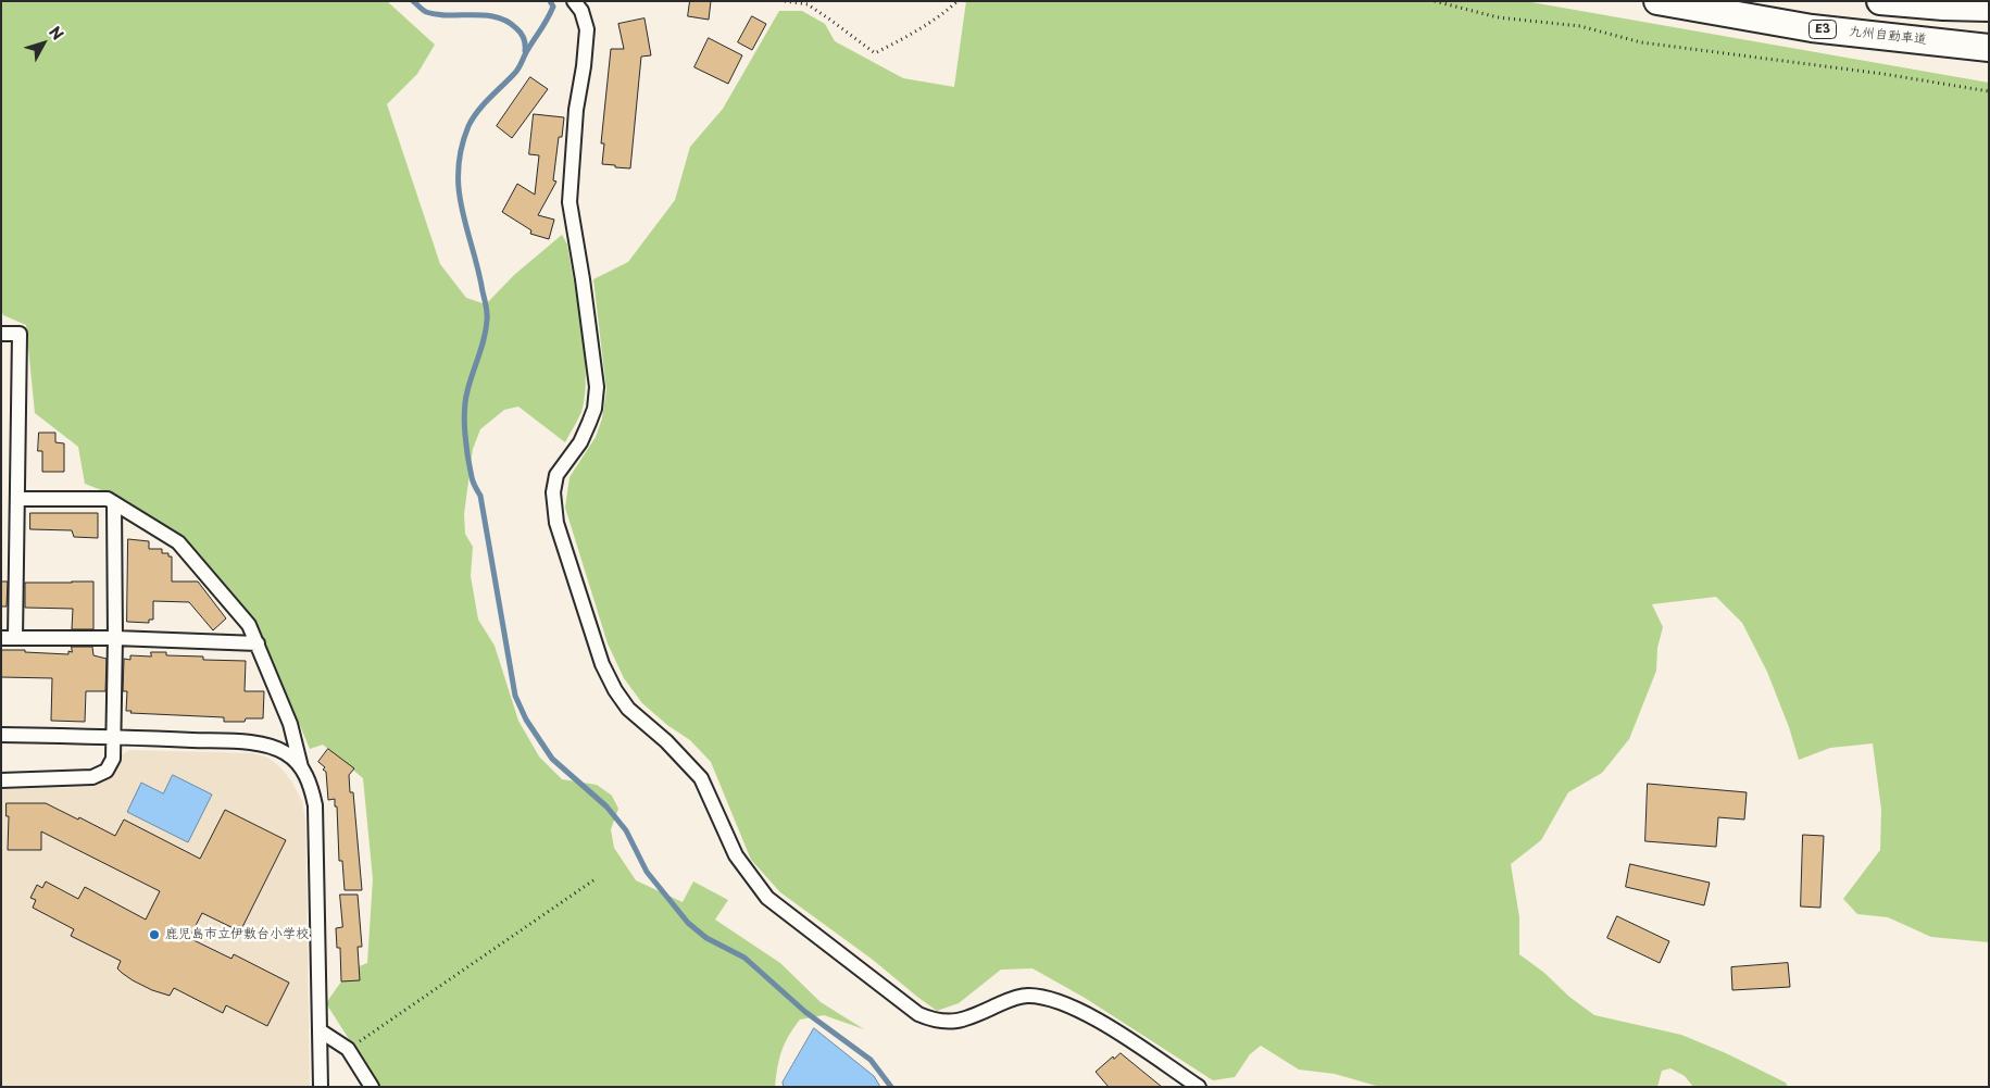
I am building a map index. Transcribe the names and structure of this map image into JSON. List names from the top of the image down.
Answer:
{
  "streets": {
    "highway": ["E3", "九州自動車道"]
  },
  "places": ["鹿児島市立伊敷台小学校"],
  "north": "top right"
}
